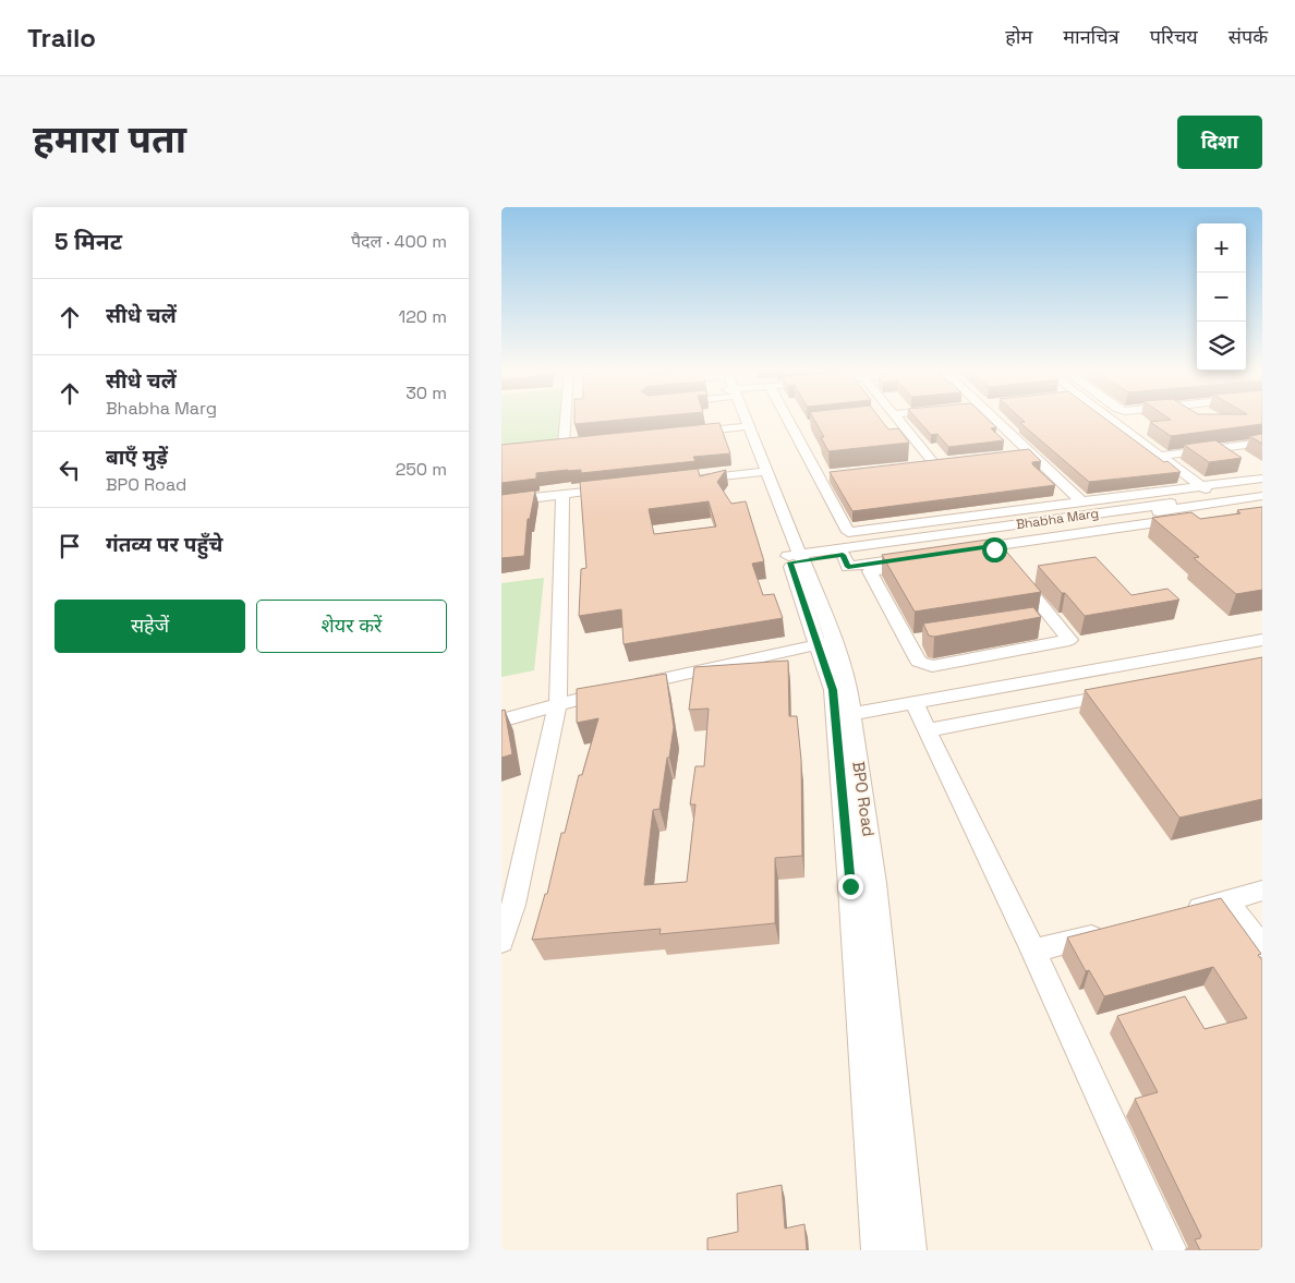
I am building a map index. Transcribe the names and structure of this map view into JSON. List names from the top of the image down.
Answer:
{
  "streets": {
    "street": ["Bhabha Marg", "BPO Road"]
  },
  "crossings": [
    ["Bhabha Marg", "BPO Road"]
  ],
  "page": {
    "header": "Trailo",
    "nav": [
      "होम",
      "मानचित्र",
      "परिचय",
      "संपर्क"
    ],
    "title": "हमारा पता",
    "buttons": [
      "दिशा",
      ["सहेजें", "शेयर करें"]
    ],
    "heading": ["5 मिनट", "पैदल · 400 m"],
    "map_buttons": ["+", "−"],
    "list": [
      ["सीधे चलें", "120 m"],
      ["सीधे चलें", "Bhabha Marg", "30 m"],
      ["बाएँ मुड़ें", "BPO Road", "250 m"],
      "गंतव्य पर पहुँचे"
    ]
  }
}
